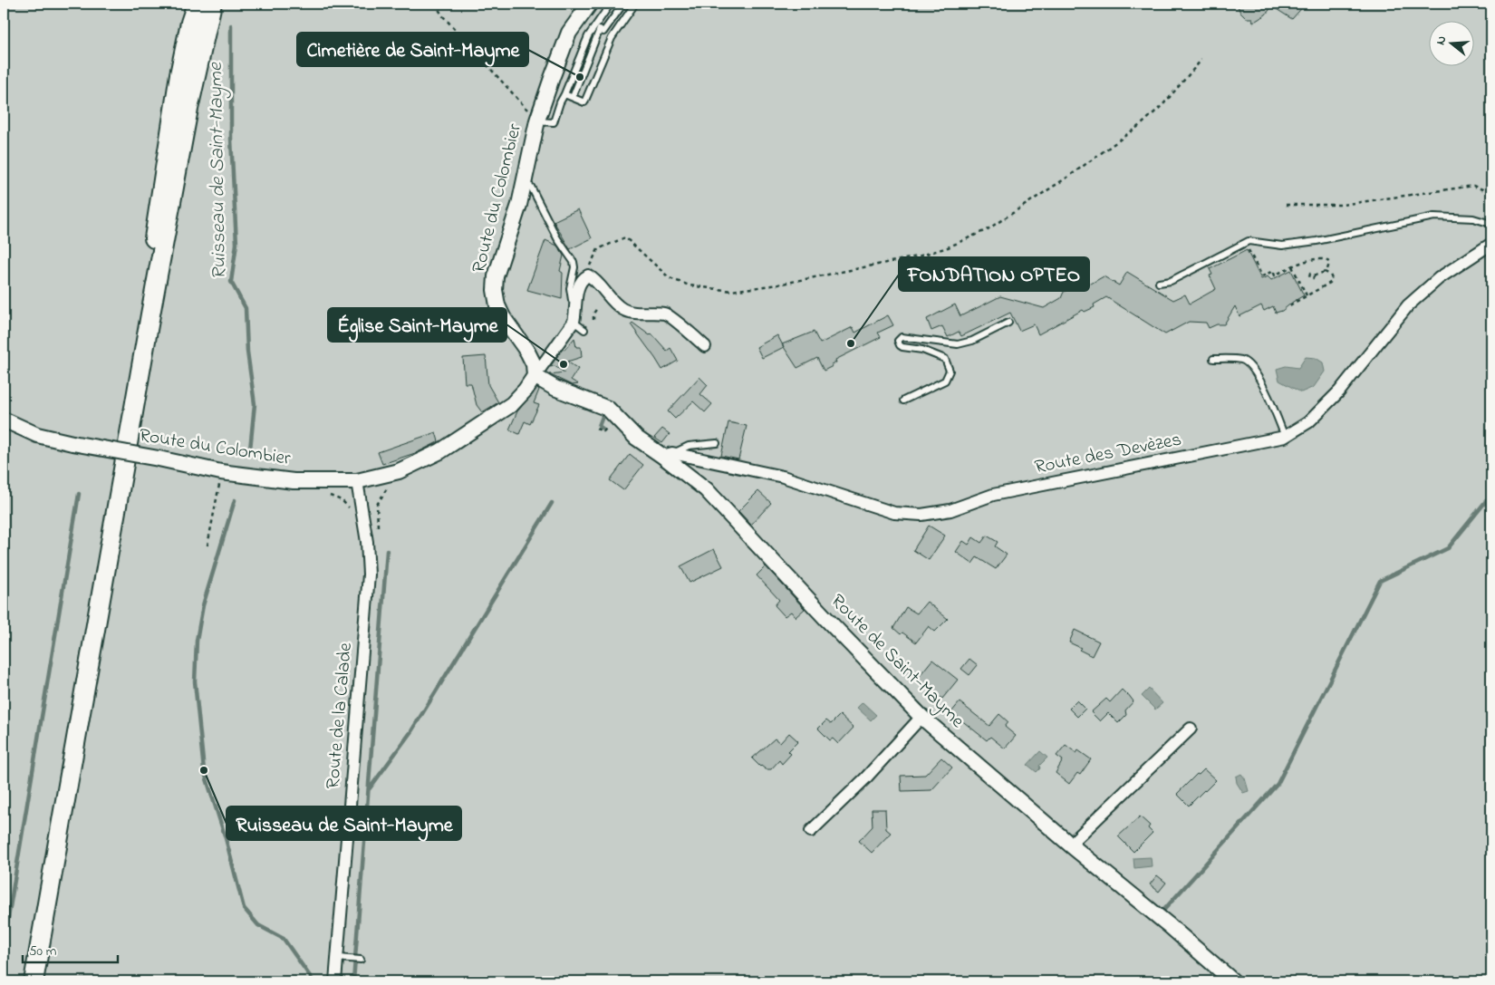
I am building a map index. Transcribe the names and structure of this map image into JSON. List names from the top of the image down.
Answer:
{
  "streets": {
    "street": [
      "Route du Colombier",
      "Route des Devèzes",
      "Route de Saint-Mayme",
      "Route de la Calade"
    ]
  },
  "crossings": [
    ["Route du Colombier", "Route de Saint-Mayme"],
    ["Route du Colombier", "Route de la Calade"],
    ["Route des Devèzes", "Route de Saint-Mayme"]
  ],
  "water": ["Ruisseau de Saint-Mayme"],
  "places": [
    "Cimetière de Saint-Mayme",
    "FONDATION OPTEO",
    "Église Saint-Mayme",
    "Ruisseau de Saint-Mayme"
  ],
  "scale_bar": "50 m",
  "north": "left"
}
